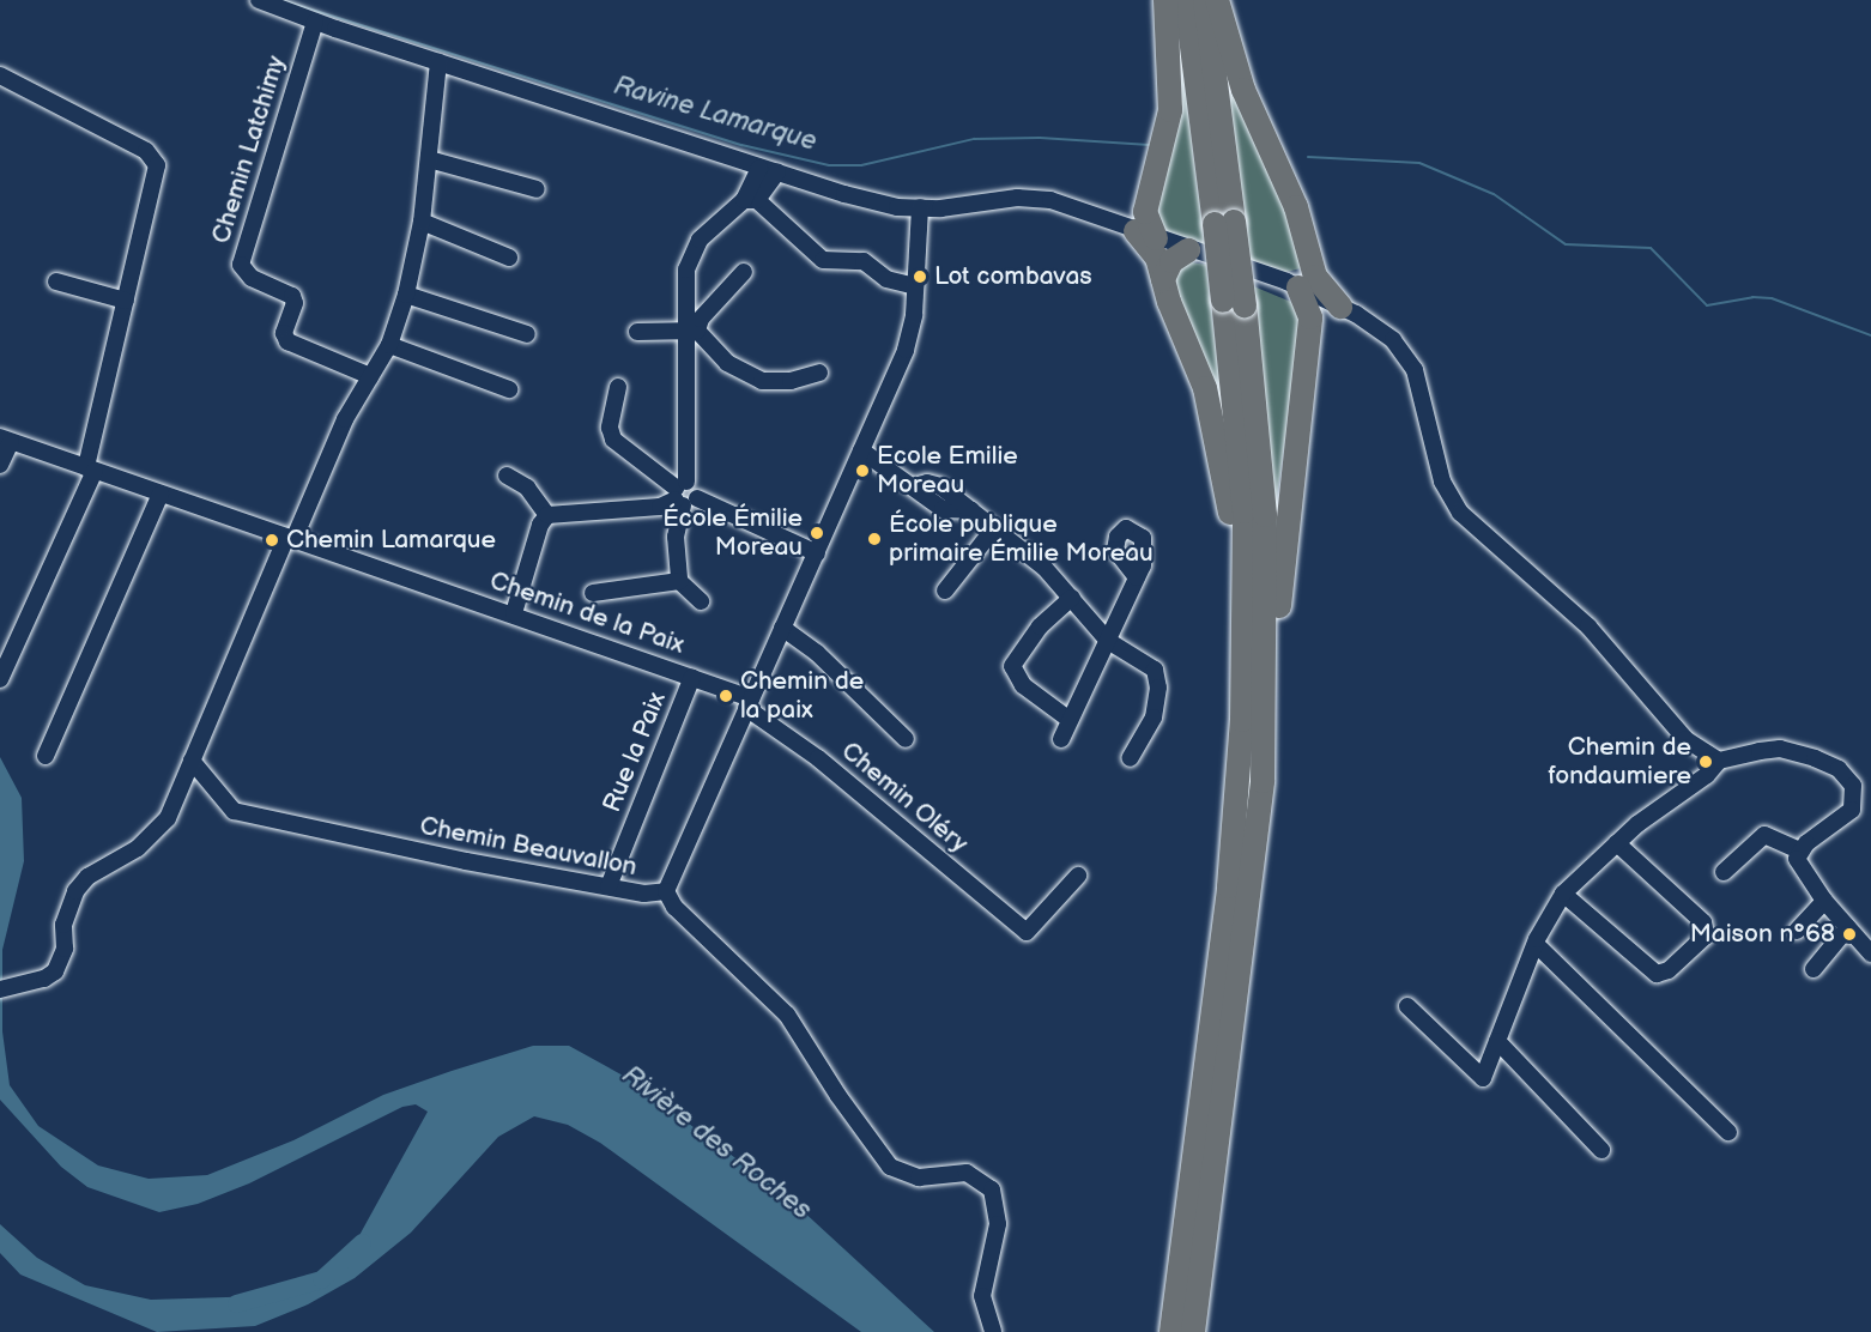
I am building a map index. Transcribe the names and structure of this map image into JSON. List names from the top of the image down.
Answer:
{
  "streets": {
    "street": [
      "Chemin Latchimy",
      "Chemin de la Paix",
      "Rue la Paix",
      "Chemin Oléry",
      "Chemin Beauvallon"
    ]
  },
  "crossings": [
    ["Chemin de la Paix", "Rue la Paix"],
    ["Chemin de la Paix", "Chemin Oléry"],
    ["Chemin de la Paix", "Chemin Beauvallon"],
    ["Rue la Paix", "Chemin Beauvallon"],
    ["Chemin Oléry", "Chemin Beauvallon"]
  ],
  "water": ["Ravine Lamarque", "Rivière des Roches"],
  "places": [
    "Lot combavas",
    "Ecole Emilie Moreau",
    "École Émilie Moreau",
    "École publique primaire Émilie Moreau",
    "Chemin Lamarque",
    "Chemin de la paix",
    "Chemin de fondaumiere",
    "Maison n°68"
  ]
}
